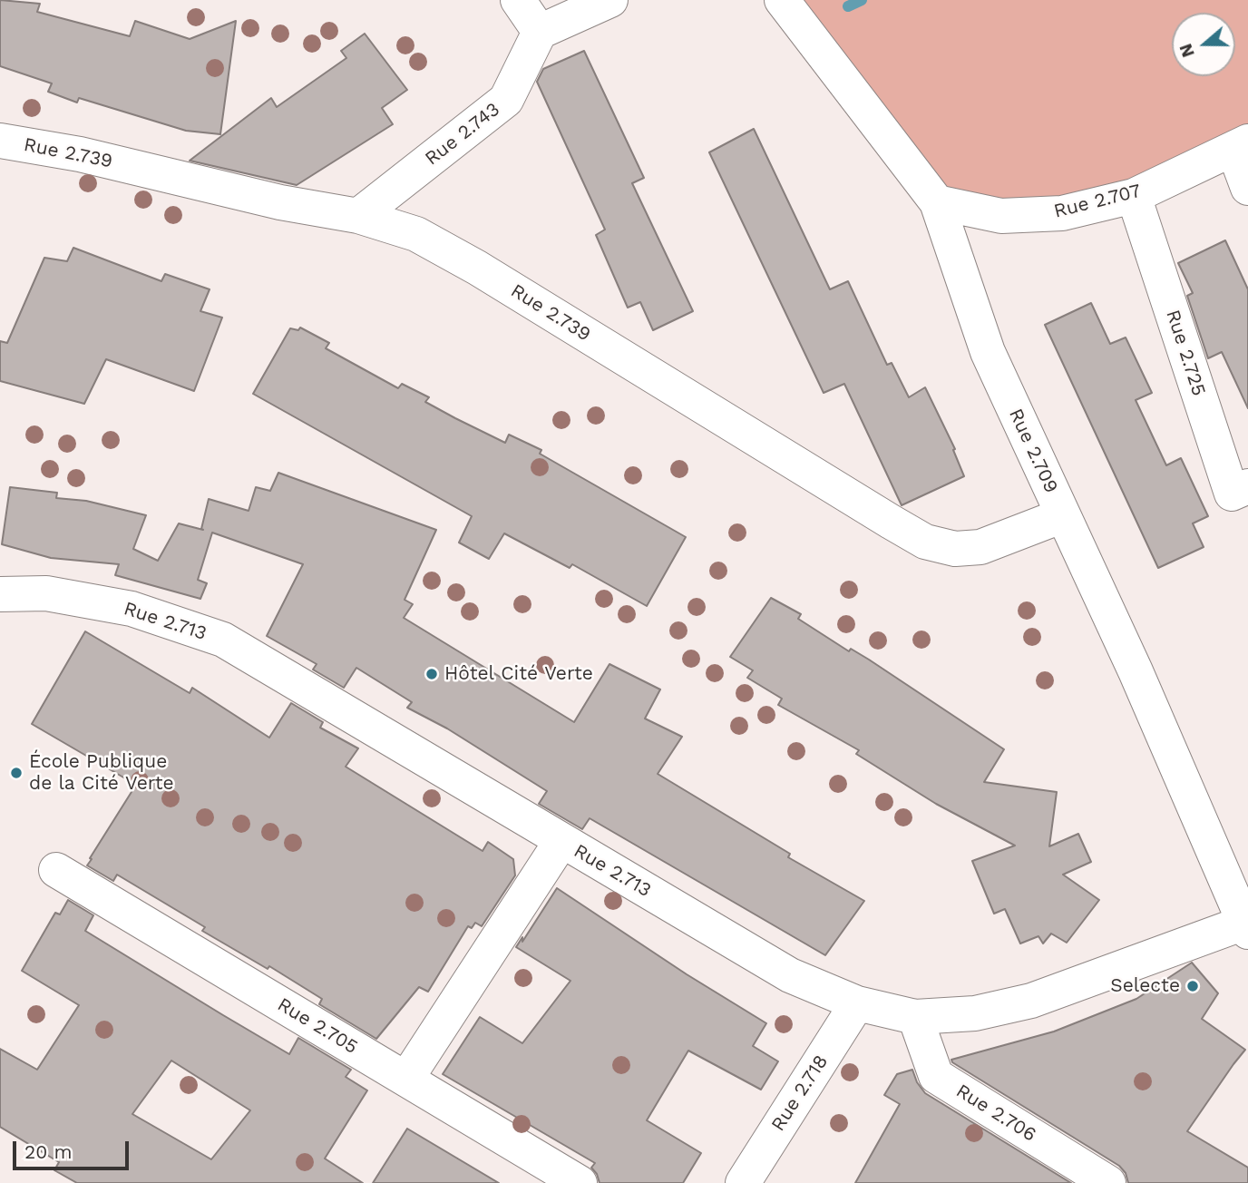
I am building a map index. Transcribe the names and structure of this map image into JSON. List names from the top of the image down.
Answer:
{
  "streets": {
    "street": [
      "Rue 2.743",
      "Rue 2.739",
      "Rue 2.707",
      "Rue 2.725",
      "Rue 2.709",
      "Rue 2.713",
      "Rue 2.705",
      "Rue 2.718",
      "Rue 2.706"
    ]
  },
  "crossings": [
    ["Rue 2.743", "Rue 2.739"],
    ["Rue 2.739", "Rue 2.709"],
    ["Rue 2.707", "Rue 2.725"],
    ["Rue 2.707", "Rue 2.709"],
    ["Rue 2.709", "Rue 2.713"],
    ["Rue 2.713", "Rue 2.718"],
    ["Rue 2.713", "Rue 2.706"]
  ],
  "places": ["Hôtel Cité Verte", "École Publique de la Cité Verte", "Selecte"],
  "scale_bar": "20 m",
  "north": "left"
}
